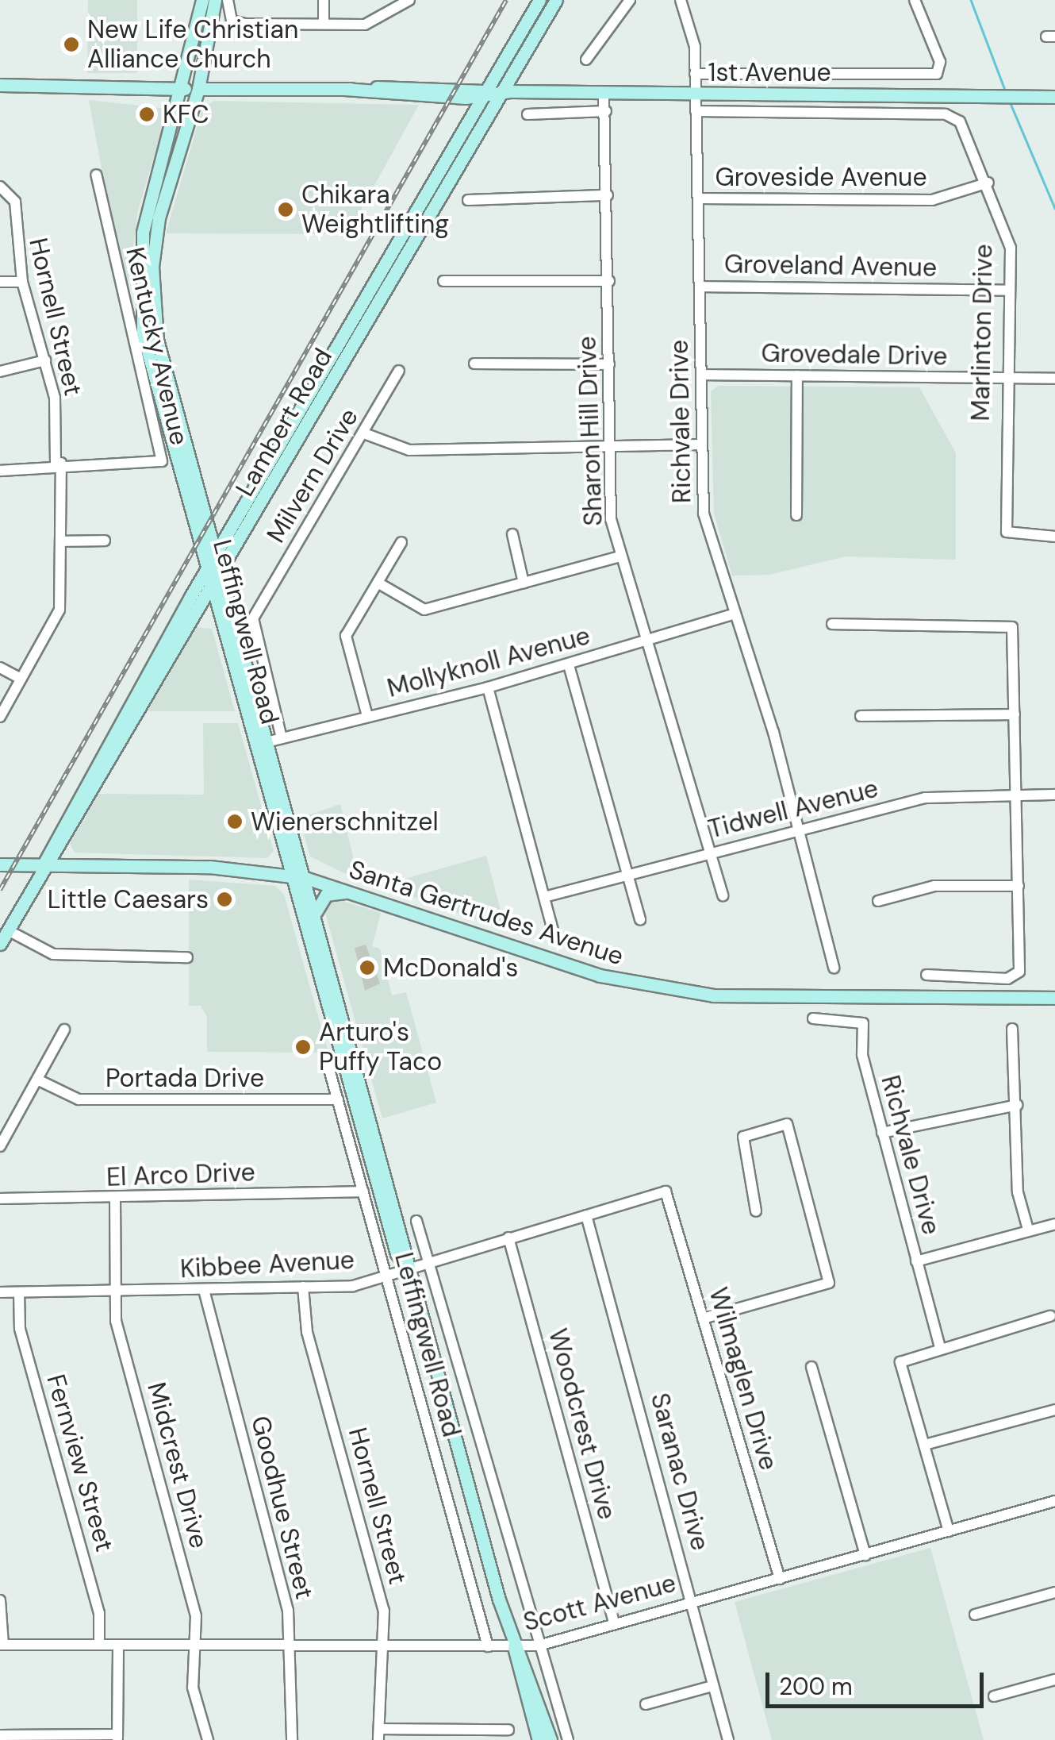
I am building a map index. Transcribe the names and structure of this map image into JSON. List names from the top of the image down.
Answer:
{
  "streets": {
    "main road": [
      "1st Avenue",
      "Lambert Road",
      "Leffingwell Road",
      "Santa Gertrudes Avenue"
    ],
    "street": [
      "Groveside Avenue",
      "Groveland Avenue",
      "Hornell Street",
      "Marlinton Drive",
      "Kentucky Avenue",
      "Grovedale Drive",
      "Richvale Drive",
      "Sharon Hill Drive",
      "Milvern Drive",
      "Mollyknoll Avenue",
      "Tidwell Avenue",
      "Portada Drive",
      "El Arco Drive",
      "Kibbee Avenue",
      "Wilmaglen Drive",
      "Woodcrest Drive",
      "Fernview Street",
      "Midcrest Drive",
      "Saranac Drive",
      "Goodhue Street",
      "Scott Avenue"
    ]
  },
  "crossings": [
    ["1st Avenue", "Richvale Drive"],
    ["1st Avenue", "Lambert Road"],
    ["1st Avenue", "Sharon Hill Drive"],
    ["1st Avenue", "Leffingwell Road"],
    ["Groveside Avenue", "Marlinton Drive"],
    ["Groveside Avenue", "Richvale Drive"],
    ["Groveland Avenue", "Marlinton Drive"],
    ["Groveland Avenue", "Richvale Drive"],
    ["Hornell Street", "Kentucky Avenue"],
    ["Hornell Street", "Kibbee Avenue"],
    ["Hornell Street", "Scott Avenue"],
    ["Marlinton Drive", "Grovedale Drive"],
    ["Marlinton Drive", "Richvale Drive"],
    ["Grovedale Drive", "Richvale Drive"],
    ["Richvale Drive", "Mollyknoll Avenue"],
    ["Richvale Drive", "Tidwell Avenue"],
    ["Lambert Road", "Leffingwell Road"],
    ["Lambert Road", "Santa Gertrudes Avenue"],
    ["Sharon Hill Drive", "Mollyknoll Avenue"],
    ["Sharon Hill Drive", "Tidwell Avenue"],
    ["Milvern Drive", "Mollyknoll Avenue"],
    ["Leffingwell Road", "Mollyknoll Avenue"],
    ["Leffingwell Road", "Santa Gertrudes Avenue"],
    ["Leffingwell Road", "Portada Drive"],
    ["Leffingwell Road", "El Arco Drive"],
    ["Leffingwell Road", "Kibbee Avenue"],
    ["Leffingwell Road", "Scott Avenue"],
    ["El Arco Drive", "Midcrest Drive"],
    ["Kibbee Avenue", "Wilmaglen Drive"],
    ["Kibbee Avenue", "Woodcrest Drive"],
    ["Kibbee Avenue", "Fernview Street"],
    ["Kibbee Avenue", "Midcrest Drive"],
    ["Kibbee Avenue", "Saranac Drive"],
    ["Kibbee Avenue", "Goodhue Street"],
    ["Wilmaglen Drive", "Scott Avenue"],
    ["Woodcrest Drive", "Scott Avenue"],
    ["Fernview Street", "Scott Avenue"],
    ["Midcrest Drive", "Scott Avenue"],
    ["Saranac Drive", "Scott Avenue"],
    ["Goodhue Street", "Scott Avenue"]
  ],
  "places": [
    "New Life Christian Alliance Church",
    "KFC",
    "Chikara Weightlifting",
    "Wienerschnitzel",
    "Little Caesars",
    "McDonald's",
    "Arturo's Puffy Taco"
  ],
  "scale_bar": "200 m"
}
